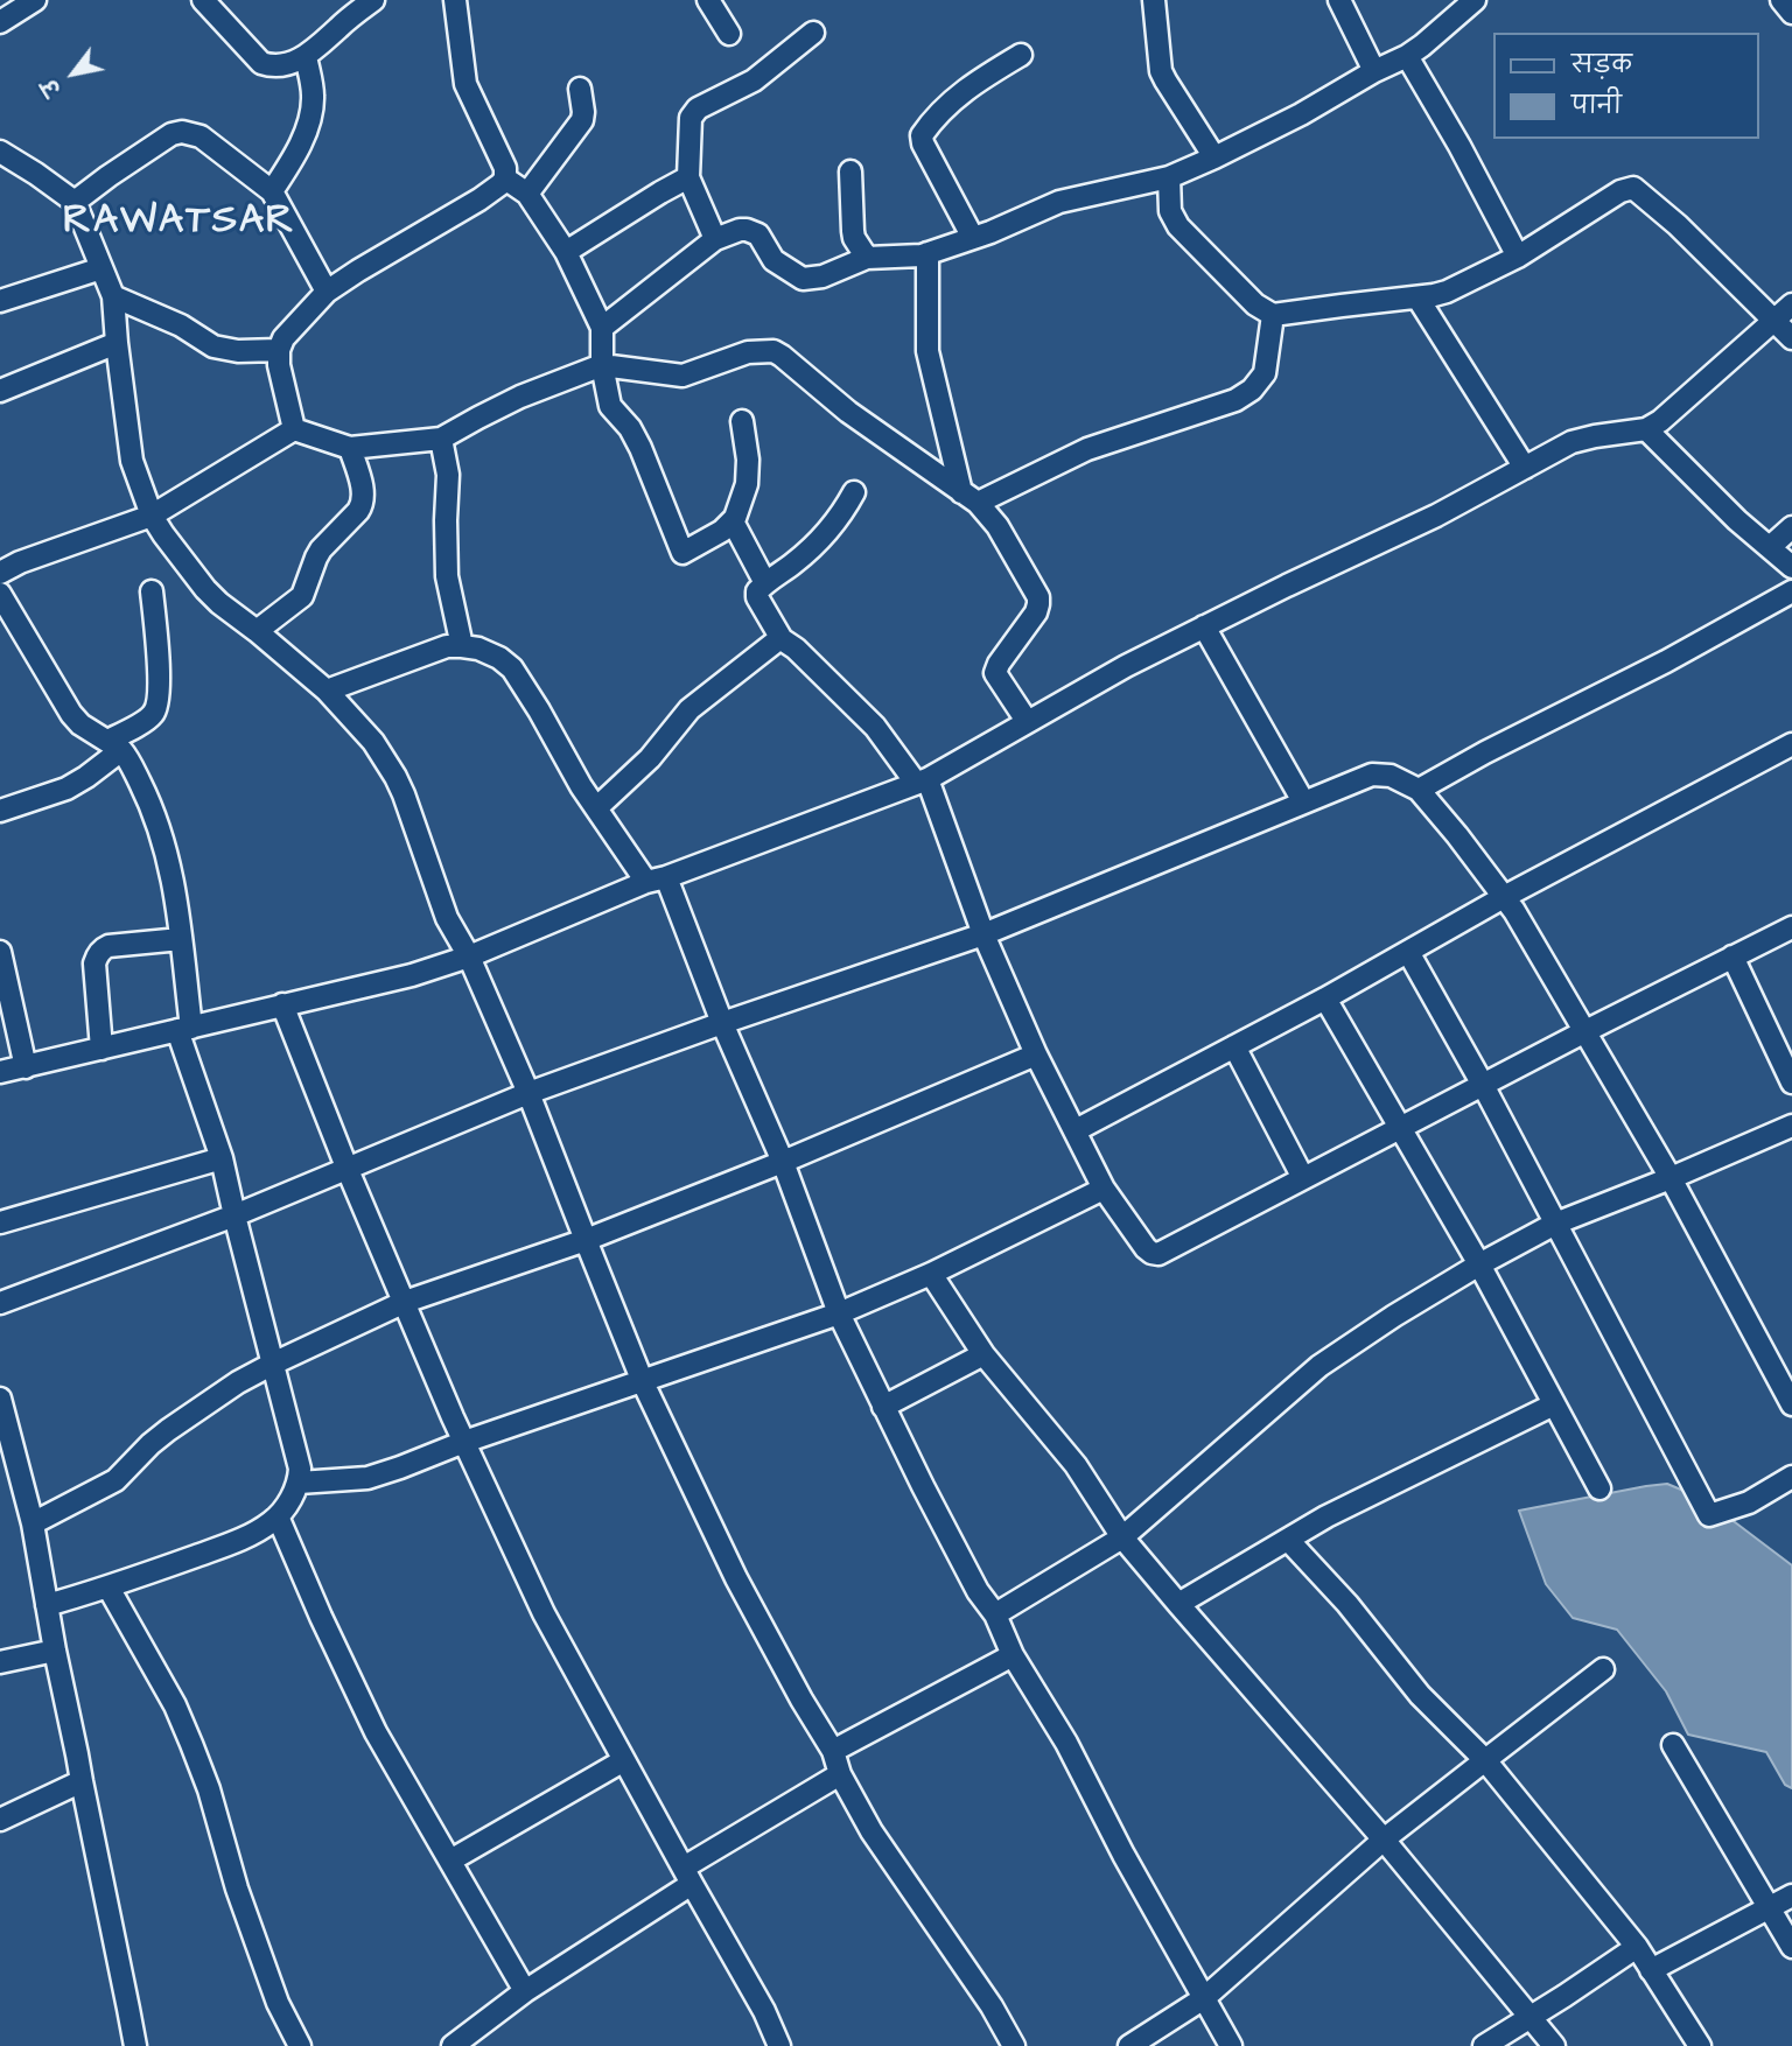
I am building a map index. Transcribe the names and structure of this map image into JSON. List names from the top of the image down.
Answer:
{
  "districts": ["RAWATSAR"],
  "legend": ["सड़क", "पानी"],
  "north": "bottom left"
}
